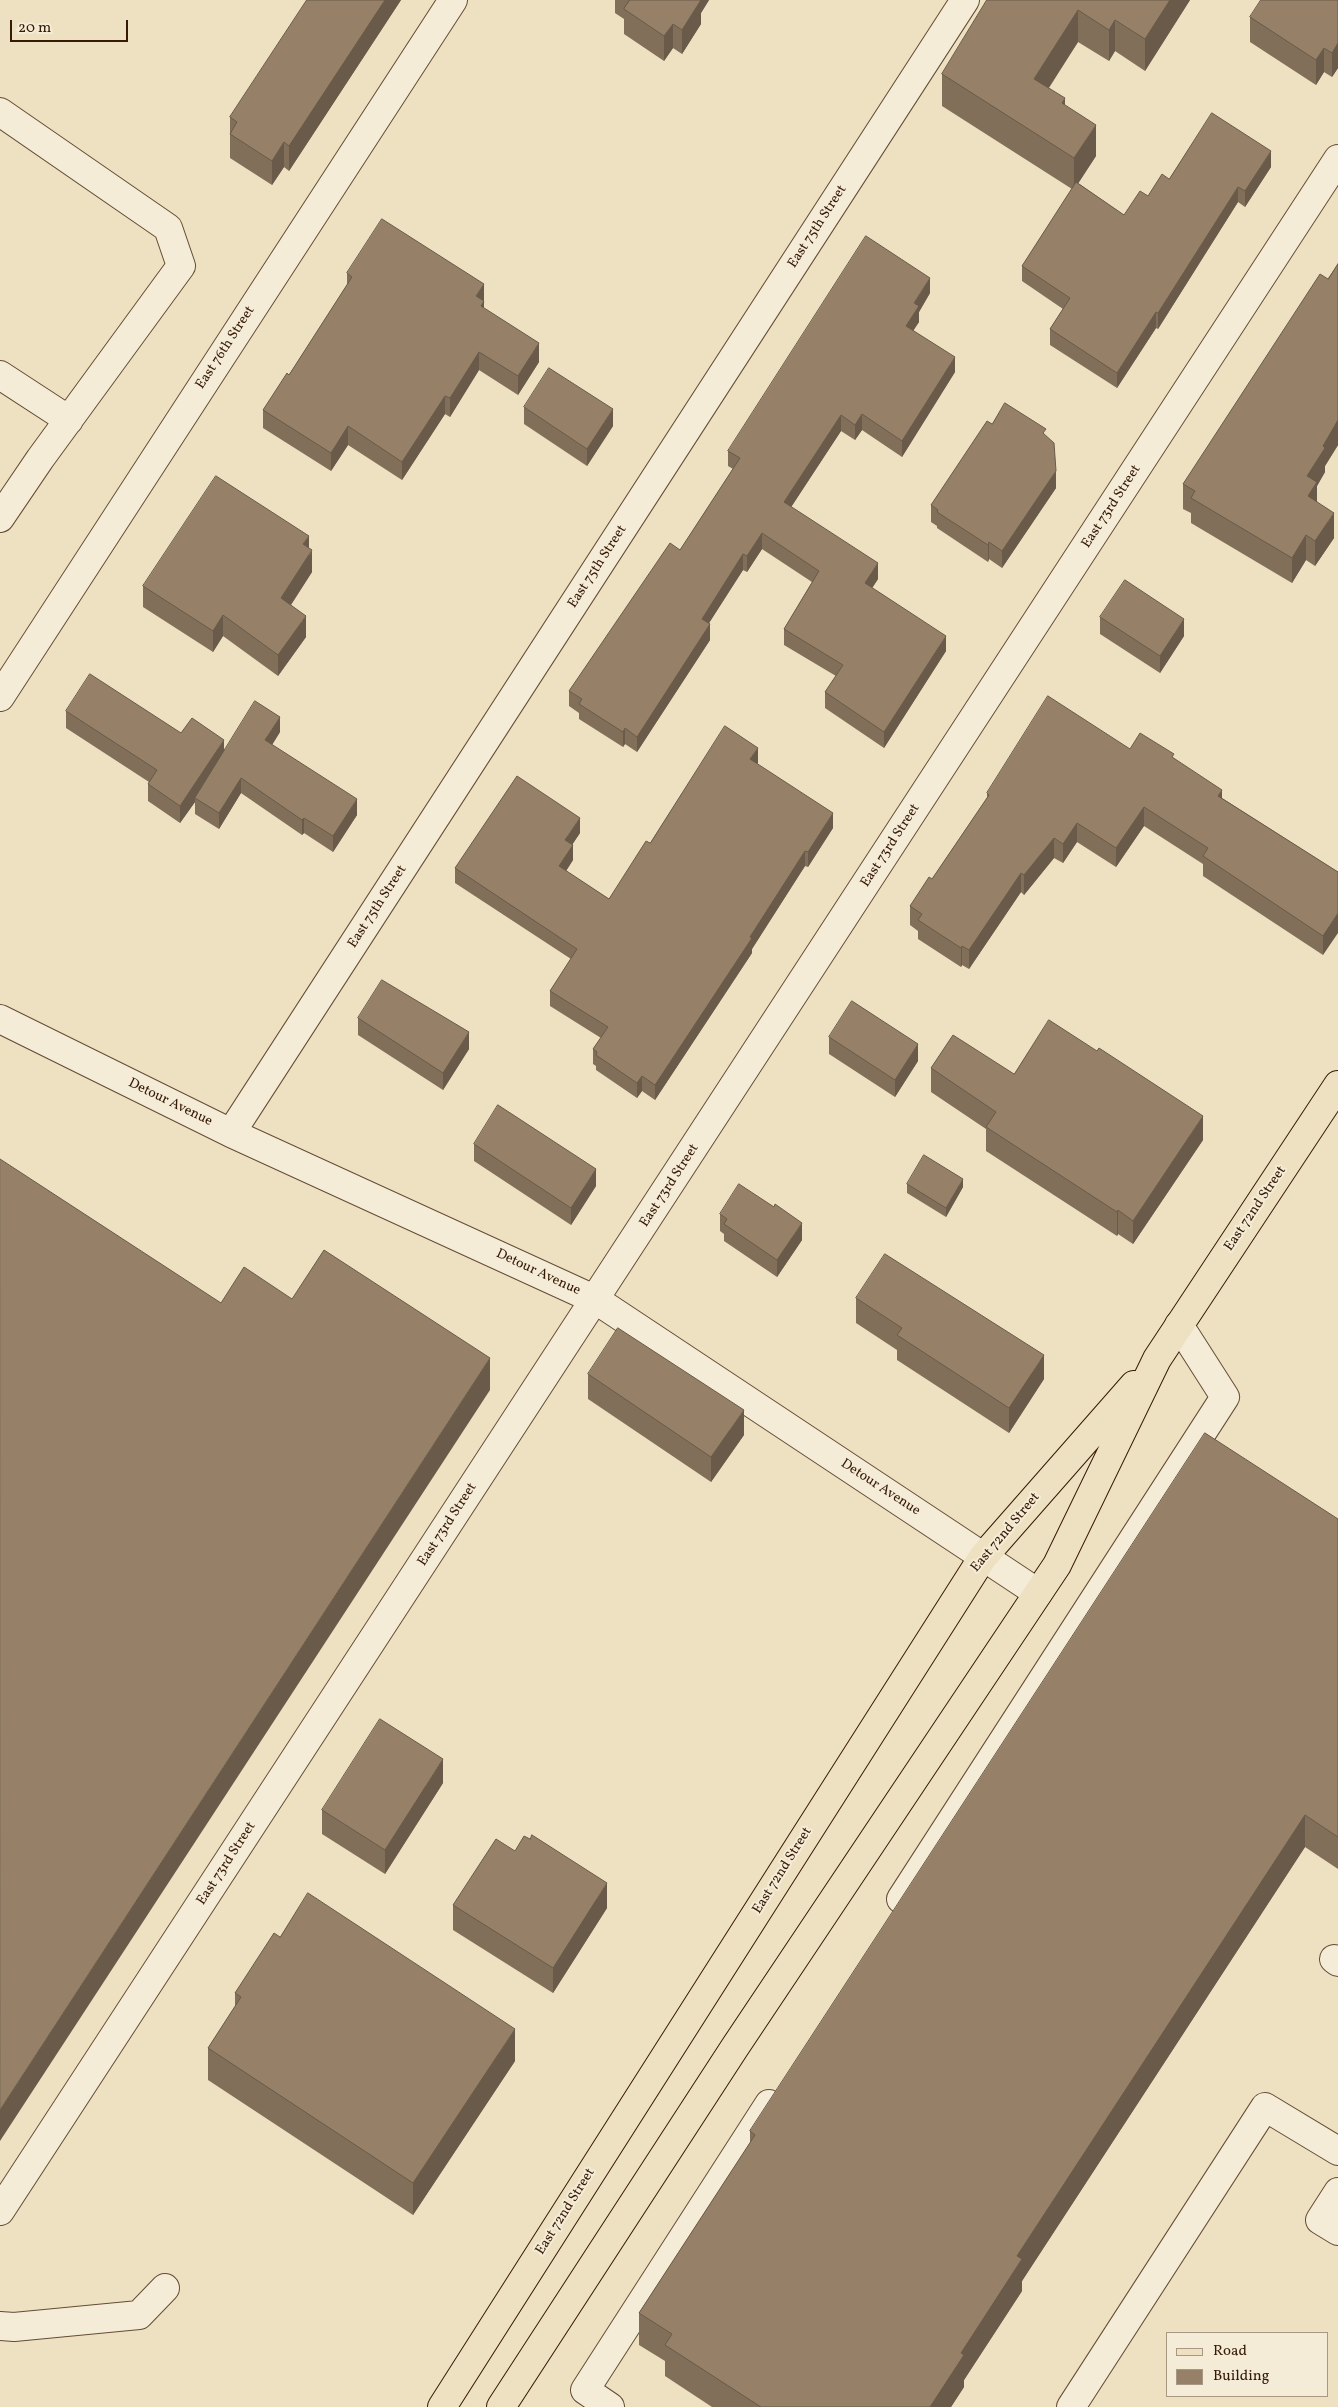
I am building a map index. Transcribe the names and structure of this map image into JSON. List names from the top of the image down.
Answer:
{
  "streets": {
    "main road": ["East 72nd Street"],
    "street": [
      "East 75th Street",
      "East 76th Street",
      "East 73rd Street",
      "Detour Avenue"
    ]
  },
  "crossings": [
    ["East 75th Street", "Detour Avenue"],
    ["East 73rd Street", "Detour Avenue"],
    ["Detour Avenue", "East 72nd Street"]
  ],
  "legend": ["Road", "Building"],
  "scale_bar": "20 m"
}
